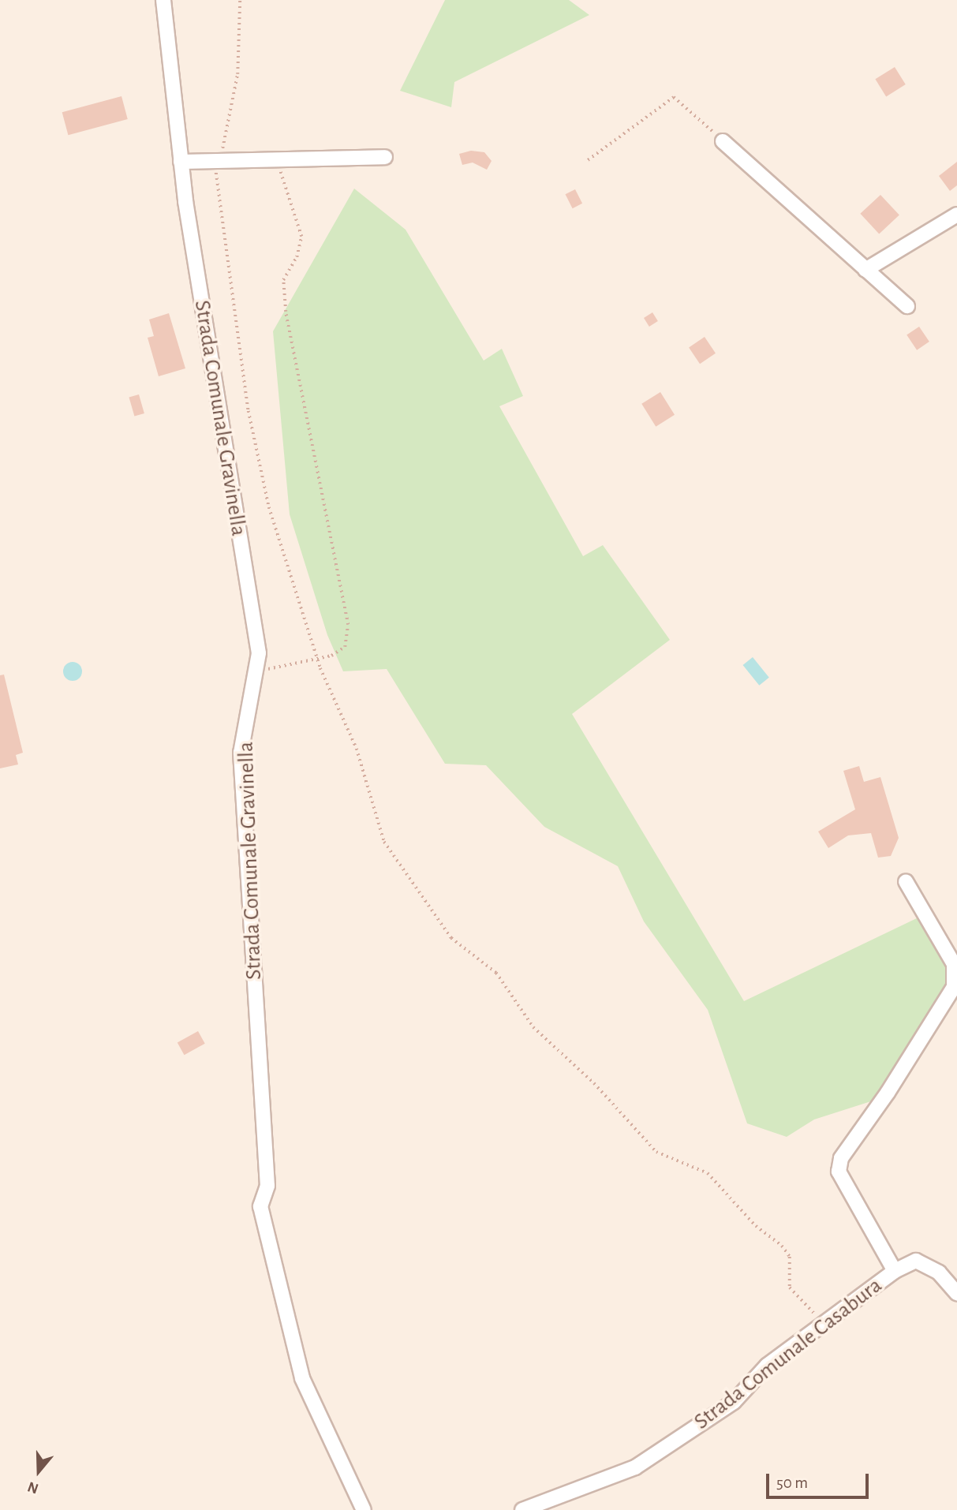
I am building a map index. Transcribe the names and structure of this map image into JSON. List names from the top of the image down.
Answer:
{
  "streets": {
    "street": ["Strada Comunale Gravinella", "Strada Comunale Casabura"]
  },
  "scale_bar": "50 m",
  "north": "bottom"
}
